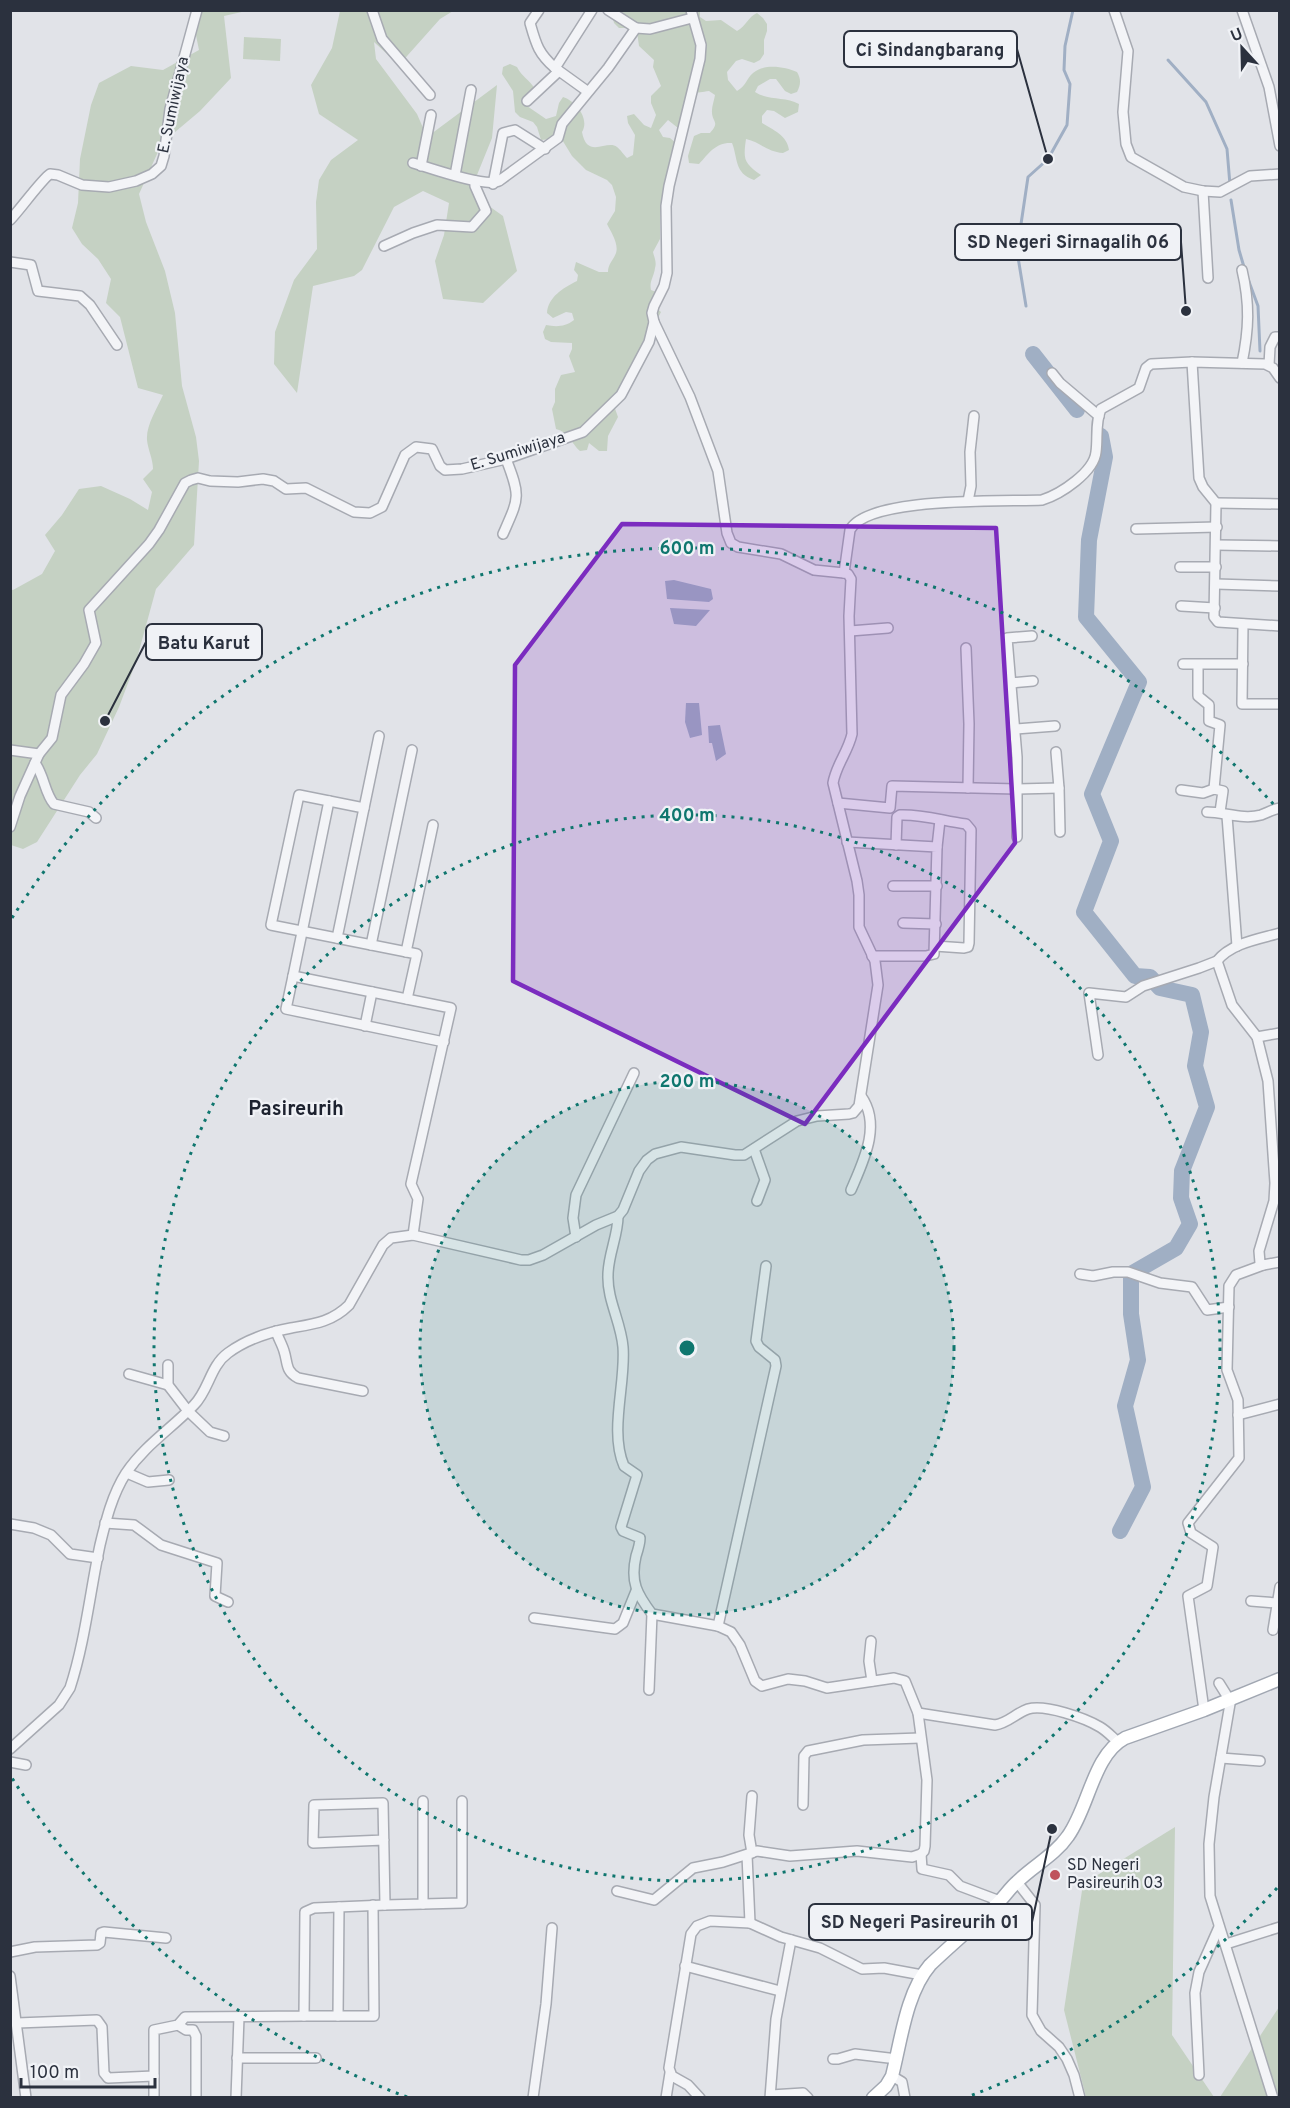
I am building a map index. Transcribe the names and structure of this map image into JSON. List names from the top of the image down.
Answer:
{
  "streets": {
    "street": ["E. Sumiwijaya"]
  },
  "districts": ["Pasireurih"],
  "places": [
    "Ci Sindangbarang",
    "SD Negeri Sirnagalih 06",
    "Batu Karut",
    "SD Negeri Pasireurih 01",
    "SD Negeri Pasireurih 03"
  ],
  "scale_bar": "100 m",
  "north": "top",
  "rings": ["600 m", "400 m", "200 m"]
}
